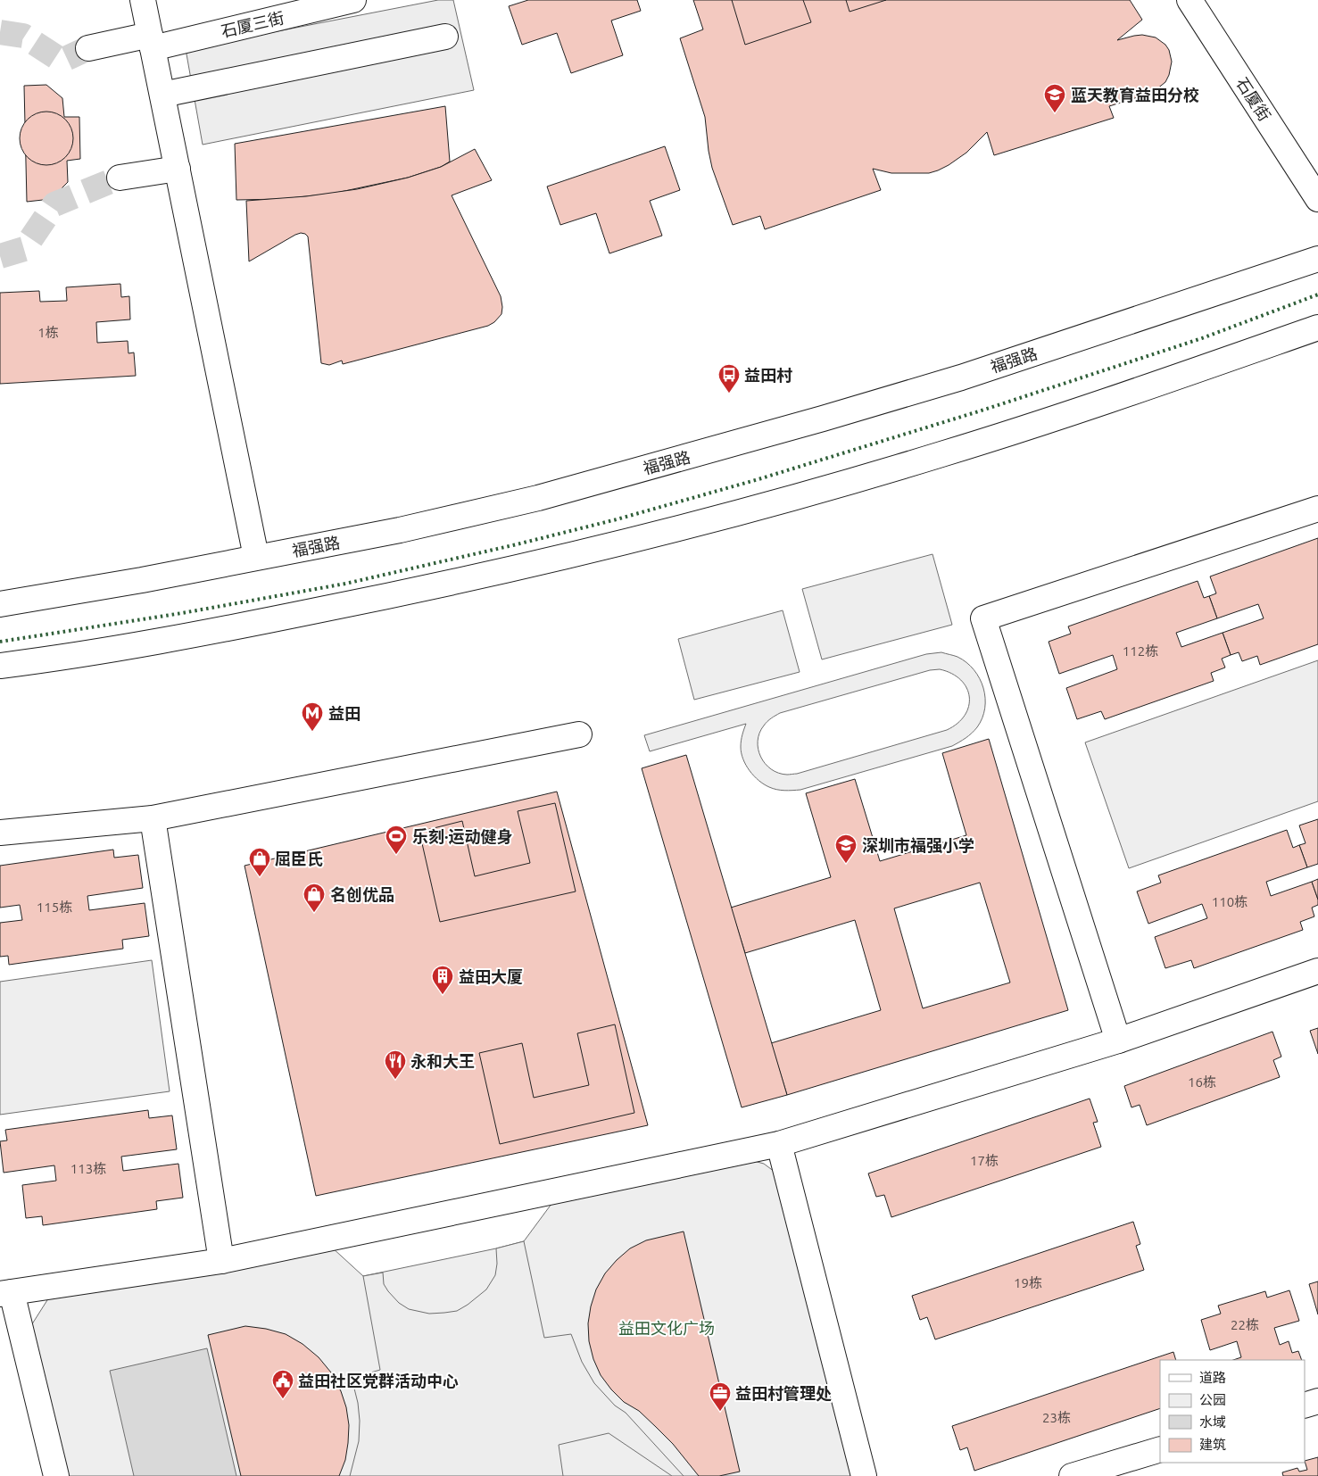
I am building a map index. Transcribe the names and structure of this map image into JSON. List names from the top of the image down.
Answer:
{
  "streets": {
    "street": ["石厦三街", "石厦街", "福强路"]
  },
  "parks": ["益田文化广场"],
  "places": {
    "school or university": ["蓝天教育益田分校", "深圳市福强小学"],
    "bus stop": ["益田村"],
    "metro station": ["益田"],
    "sports": ["乐刻·运动健身"],
    "shop": ["屈臣氏", "名创优品"],
    "building": ["益田大厦"],
    "restaurant": ["永和大王"],
    "public building": ["益田社区党群活动中心"],
    "office": ["益田村管理处"]
  },
  "house_numbers": [
    "1栋",
    "112栋",
    "110栋",
    "115栋",
    "16栋",
    "17栋",
    "113栋",
    "19栋",
    "22栋",
    "23栋"
  ],
  "legend": [
    "道路",
    "公园",
    "水域",
    "建筑"
  ]
}
